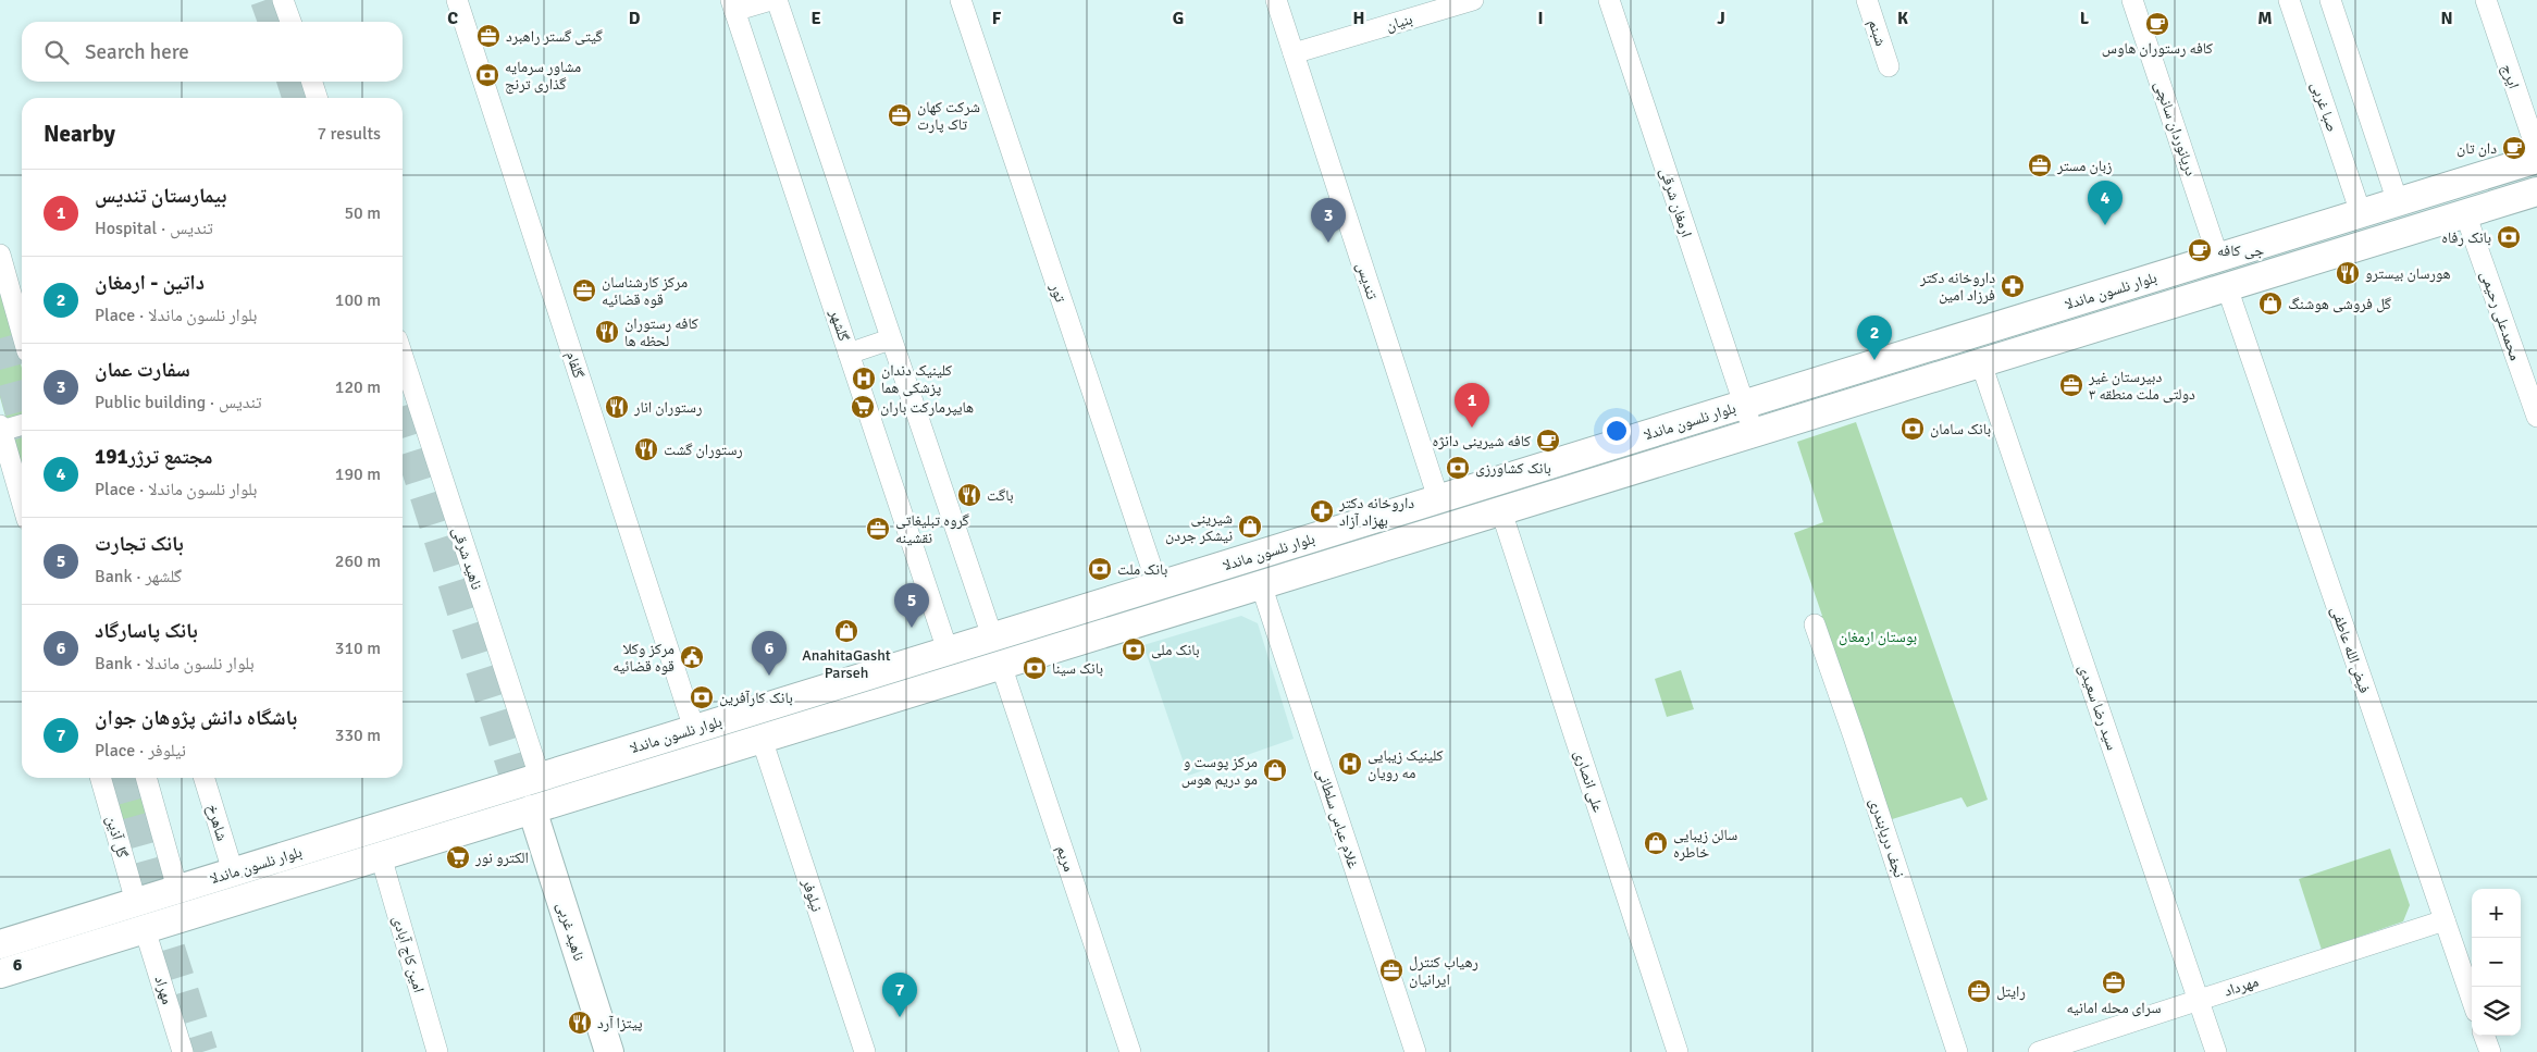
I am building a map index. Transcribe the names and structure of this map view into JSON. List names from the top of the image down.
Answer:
{
  "streets": {
    "main road": ["بلوار نلسون ماندلا", "ناهید غربی"],
    "street": [
      "بنیان",
      "شبنم",
      "ایرج",
      "صبا غربی",
      "دریانوردان سانچی",
      "ارمغان شرقی",
      "تندیس",
      "تور",
      "محمدعلی رحیمی",
      "گلشهر",
      "گلفام",
      "ناهید شرقی",
      "فیض الله عاطفی",
      "سید رضا سعیدی",
      "علی انصاری",
      "غلام عباس سلطانی",
      "شاهرخ",
      "گل آذین",
      "نجف دریابندری",
      "مریم",
      "نیلوفر",
      "امین کاج آبادی",
      "مهرداد",
      "مهراد"
    ]
  },
  "crossings": [
    ["بنیان", "تندیس"],
    ["صبا غربی", "بلوار نلسون ماندلا"],
    ["دریانوردان سانچی", "بلوار نلسون ماندلا"],
    ["ارمغان شرقی", "بلوار نلسون ماندلا"],
    ["تندیس", "بلوار نلسون ماندلا"],
    ["بلوار نلسون ماندلا", "تور"],
    ["بلوار نلسون ماندلا", "محمدعلی رحیمی"],
    ["بلوار نلسون ماندلا", "گلشهر"],
    ["بلوار نلسون ماندلا", "گلفام"],
    ["بلوار نلسون ماندلا", "ناهید شرقی"],
    ["بلوار نلسون ماندلا", "فیض الله عاطفی"],
    ["بلوار نلسون ماندلا", "سید رضا سعیدی"],
    ["بلوار نلسون ماندلا", "علی انصاری"],
    ["بلوار نلسون ماندلا", "غلام عباس سلطانی"],
    ["بلوار نلسون ماندلا", "شاهرخ"],
    ["بلوار نلسون ماندلا", "گل آذین"],
    ["بلوار نلسون ماندلا", "مریم"],
    ["بلوار نلسون ماندلا", "نیلوفر"],
    ["بلوار نلسون ماندلا", "ناهید غربی"],
    ["بلوار نلسون ماندلا", "امین کاج آبادی"],
    ["بلوار نلسون ماندلا", "مهراد"],
    ["فیض الله عاطفی", "مهرداد"],
    ["سید رضا سعیدی", "مهرداد"]
  ],
  "parks": ["بوستان ارمغان"],
  "places": {
    "cafe": [
      "کافه رستوران هاوس",
      "دان تان",
      "جی کافه",
      "کافه شیرینی دانژه"
    ],
    "office": [
      "گیتی گستر راهبرد",
      "شرکت کهان تاک پارت",
      "زبان مستر",
      "مرکز کارشناسان قوه قضائیه",
      "دبیرستان غیر دولتی ملت منطقه ۳",
      "گروه تبلیغاتی نقشینه",
      "رهیاب کنترل ایرانیان",
      "سرای محله امانیه",
      "رایتل"
    ],
    "bank": [
      "مشاور سرمایه گذاری ترنج",
      "بانک رفاه",
      "بانک سامان",
      "بانک کشاورزی",
      "بانک ملت",
      "بانک ملی",
      "بانک سینا",
      "بانک کارآفرین"
    ],
    "restaurant": [
      "هورسان بیسترو",
      "کافه رستوران لحظه ها",
      "رستوران انار",
      "رستوران گشت",
      "باگت",
      "پیتزا آرد"
    ],
    "pharmacy": ["داروخانه دکتر فرزاد امین", "داروخانه دکتر بهزاد آزاد"],
    "shop": [
      "گل فروشی هوشنگ",
      "شیرینی نیشکر جردن",
      "AnahitaGasht Parseh",
      "مرکز پوست و مو دریم هوس",
      "سالن زیبایی خاطره"
    ],
    "hospital": ["کلینیک دندان پزشکی هما", "کلینیک زیبایی مه رویان"],
    "supermarket": ["هایپرمارکت باران", "الكترو نور"],
    "public building": ["مرکز وکلا قوه قضائیه"]
  },
  "page": {
    "search": "Search here",
    "heading": ["Nearby", "7 results"],
    "list": [
      {
        "mark": "1",
        "name": "بیمارستان تندیس",
        "note": "Hospital · تندیس",
        "value": "50 m"
      },
      {
        "mark": "2",
        "name": "داتین - ارمغان",
        "note": "Place · بلوار نلسون ماندلا",
        "value": "100 m"
      },
      {
        "mark": "3",
        "name": "سفارت عمان",
        "note": "Public building · تندیس",
        "value": "120 m"
      },
      {
        "mark": "4",
        "name": "مجتمع ترژر191",
        "note": "Place · بلوار نلسون ماندلا",
        "value": "190 m"
      },
      {
        "mark": "5",
        "name": "بانک تجارت",
        "note": "Bank · گلشهر",
        "value": "260 m"
      },
      {
        "mark": "6",
        "name": "بانک پاسارگاد",
        "note": "Bank · بلوار نلسون ماندلا",
        "value": "310 m"
      },
      {
        "mark": "7",
        "name": "باشگاه دانش پژوهان جوان",
        "note": "Place · نیلوفر",
        "value": "330 m"
      }
    ],
    "pins": [
      "4",
      "3",
      "2",
      "1",
      "5",
      "6",
      "7"
    ],
    "map_buttons": ["+", "−"]
  },
  "grid": {
    "columns": [
      "C",
      "D",
      "E",
      "F",
      "G",
      "H",
      "I",
      "J",
      "K",
      "L",
      "M",
      "N"
    ],
    "rows": ["6"]
  }
}
